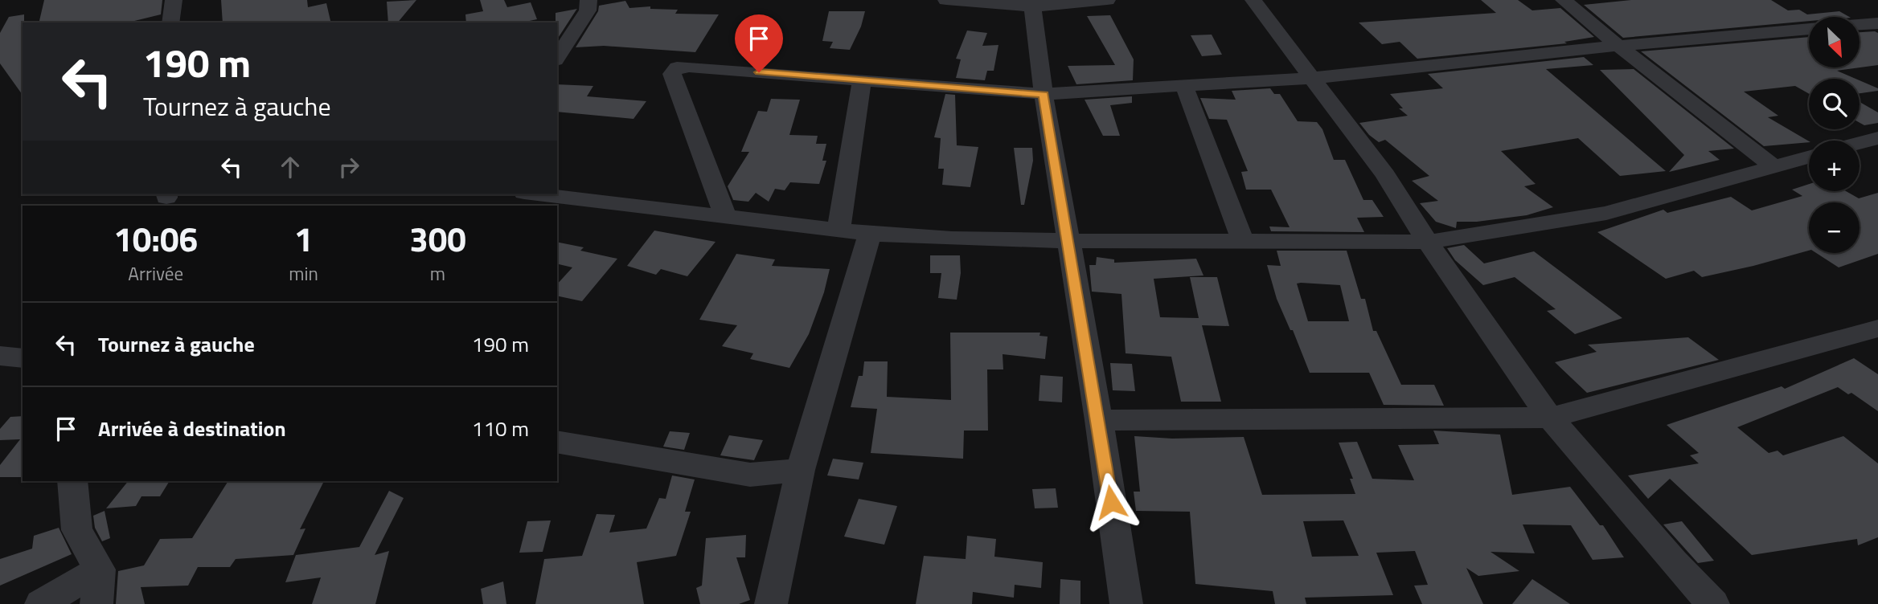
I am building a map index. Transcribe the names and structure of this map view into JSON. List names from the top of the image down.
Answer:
{
  "north": "bottom right",
  "page": {
    "map_buttons": ["+", "−"],
    "turn": ["190 m", "Tournez à gauche"],
    "eta": [
      "10:06",
      "Arrivée",
      "1",
      "min",
      "300",
      "m"
    ],
    "list": [
      {
        "name": "Tournez à gauche",
        "value": "190 m"
      },
      {
        "name": "Arrivée à destination",
        "value": "110 m"
      }
    ]
  }
}
